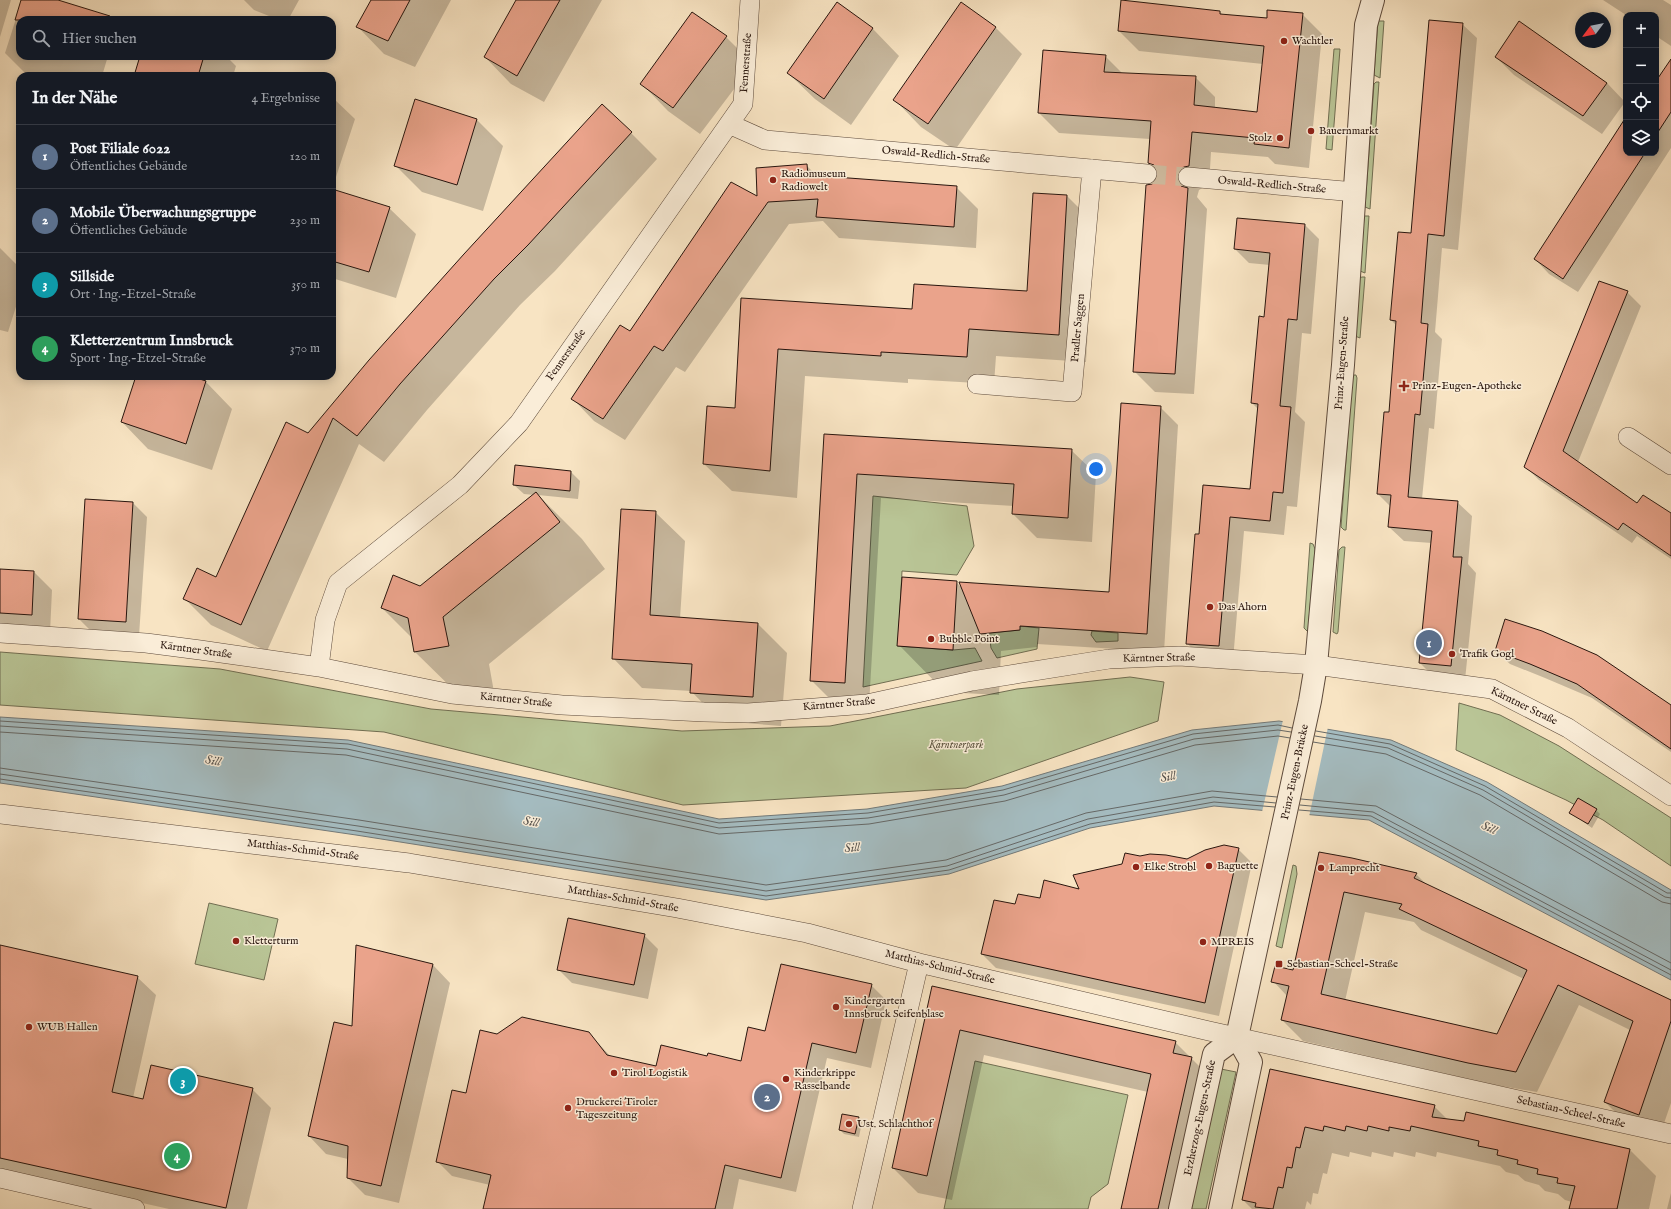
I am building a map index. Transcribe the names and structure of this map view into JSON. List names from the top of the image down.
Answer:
{
  "streets": {
    "street": [
      "Fennerstraße",
      "Oswald-Redlich-Straße",
      "Pradler Saggen",
      "Prinz-Eugen-Straße",
      "Kärntner Straße",
      "Prinz-Eugen-Brücke",
      "Matthias-Schmid-Straße",
      "Sebastian-Scheel-Straße",
      "Erzherzog-Eugen-Straße"
    ]
  },
  "crossings": [
    ["Fennerstraße", "Oswald-Redlich-Straße"],
    ["Fennerstraße", "Kärntner Straße"],
    ["Oswald-Redlich-Straße", "Pradler Saggen"],
    ["Oswald-Redlich-Straße", "Prinz-Eugen-Straße"],
    ["Prinz-Eugen-Straße", "Kärntner Straße"],
    ["Prinz-Eugen-Straße", "Prinz-Eugen-Brücke"],
    ["Prinz-Eugen-Brücke", "Matthias-Schmid-Straße"],
    ["Prinz-Eugen-Brücke", "Sebastian-Scheel-Straße"],
    ["Prinz-Eugen-Brücke", "Erzherzog-Eugen-Straße"],
    ["Matthias-Schmid-Straße", "Sebastian-Scheel-Straße"],
    ["Matthias-Schmid-Straße", "Erzherzog-Eugen-Straße"],
    ["Sebastian-Scheel-Straße", "Erzherzog-Eugen-Straße"]
  ],
  "water": ["Sill"],
  "parks": ["Kärntnerpark"],
  "places": {
    "other": [
      "Wachtler",
      "Bauernmarkt",
      "Stolz",
      "Radiomuseum Radiowelt",
      "Das Ahorn",
      "Bubble Point",
      "Trafik Gogl",
      "Baguette",
      "Elke Strobl",
      "Lamprecht",
      "Kletterturm",
      "MPREIS",
      "Kindergarten Innsbruck Seifenblase",
      "WUB Hallen",
      "Tirol Logistik",
      "Kinderkrippe Rasselbande",
      "Druckerei Tiroler Tageszeitung",
      "Ust. Schlachthof"
    ],
    "health": ["Prinz-Eugen-Apotheke"],
    "transit": ["Sebastian-Scheel-Straße"]
  },
  "north": "bottom left",
  "page": {
    "map_buttons": ["+", "−"],
    "search": "Hier suchen",
    "heading": ["In der Nähe", "4 Ergebnisse"],
    "list": [
      {
        "mark": "1",
        "name": "Post Filiale 6022",
        "note": "Öffentliches Gebäude",
        "value": "120 m"
      },
      {
        "mark": "2",
        "name": "Mobile Überwachungsgruppe",
        "note": "Öffentliches Gebäude",
        "value": "230 m"
      },
      {
        "mark": "3",
        "name": "Sillside",
        "note": "Ort · Ing.-Etzel-Straße",
        "value": "350 m"
      },
      {
        "mark": "4",
        "name": "Kletterzentrum Innsbruck",
        "note": "Sport · Ing.-Etzel-Straße",
        "value": "370 m"
      }
    ],
    "pins": [
      "1",
      "3",
      "2",
      "4"
    ]
  }
}
